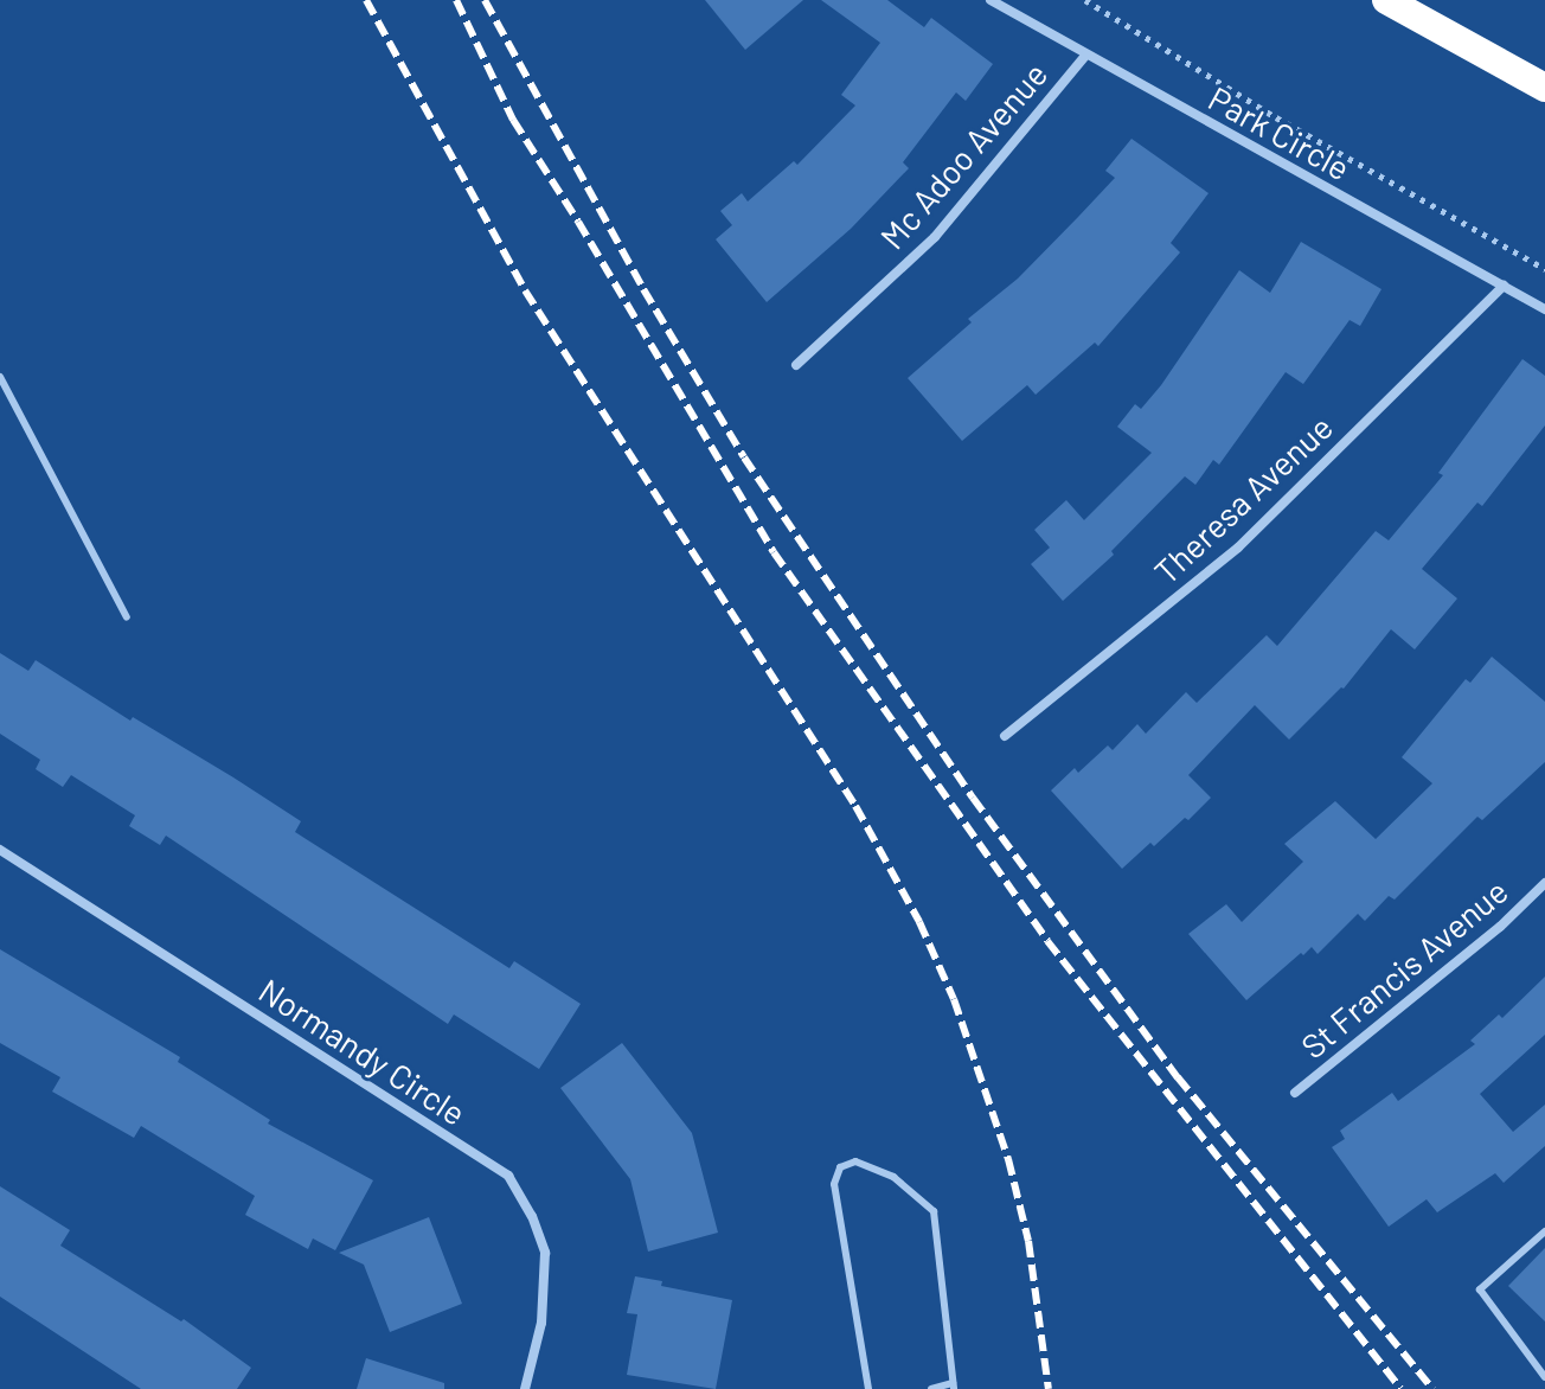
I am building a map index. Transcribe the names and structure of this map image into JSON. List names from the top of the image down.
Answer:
{
  "streets": {
    "street": [
      "Park Circle",
      "Mc Adoo Avenue",
      "Theresa Avenue",
      "St Francis Avenue",
      "Normandy Circle"
    ]
  },
  "crossings": [
    ["Park Circle", "Mc Adoo Avenue"],
    ["Park Circle", "Theresa Avenue"]
  ]
}
